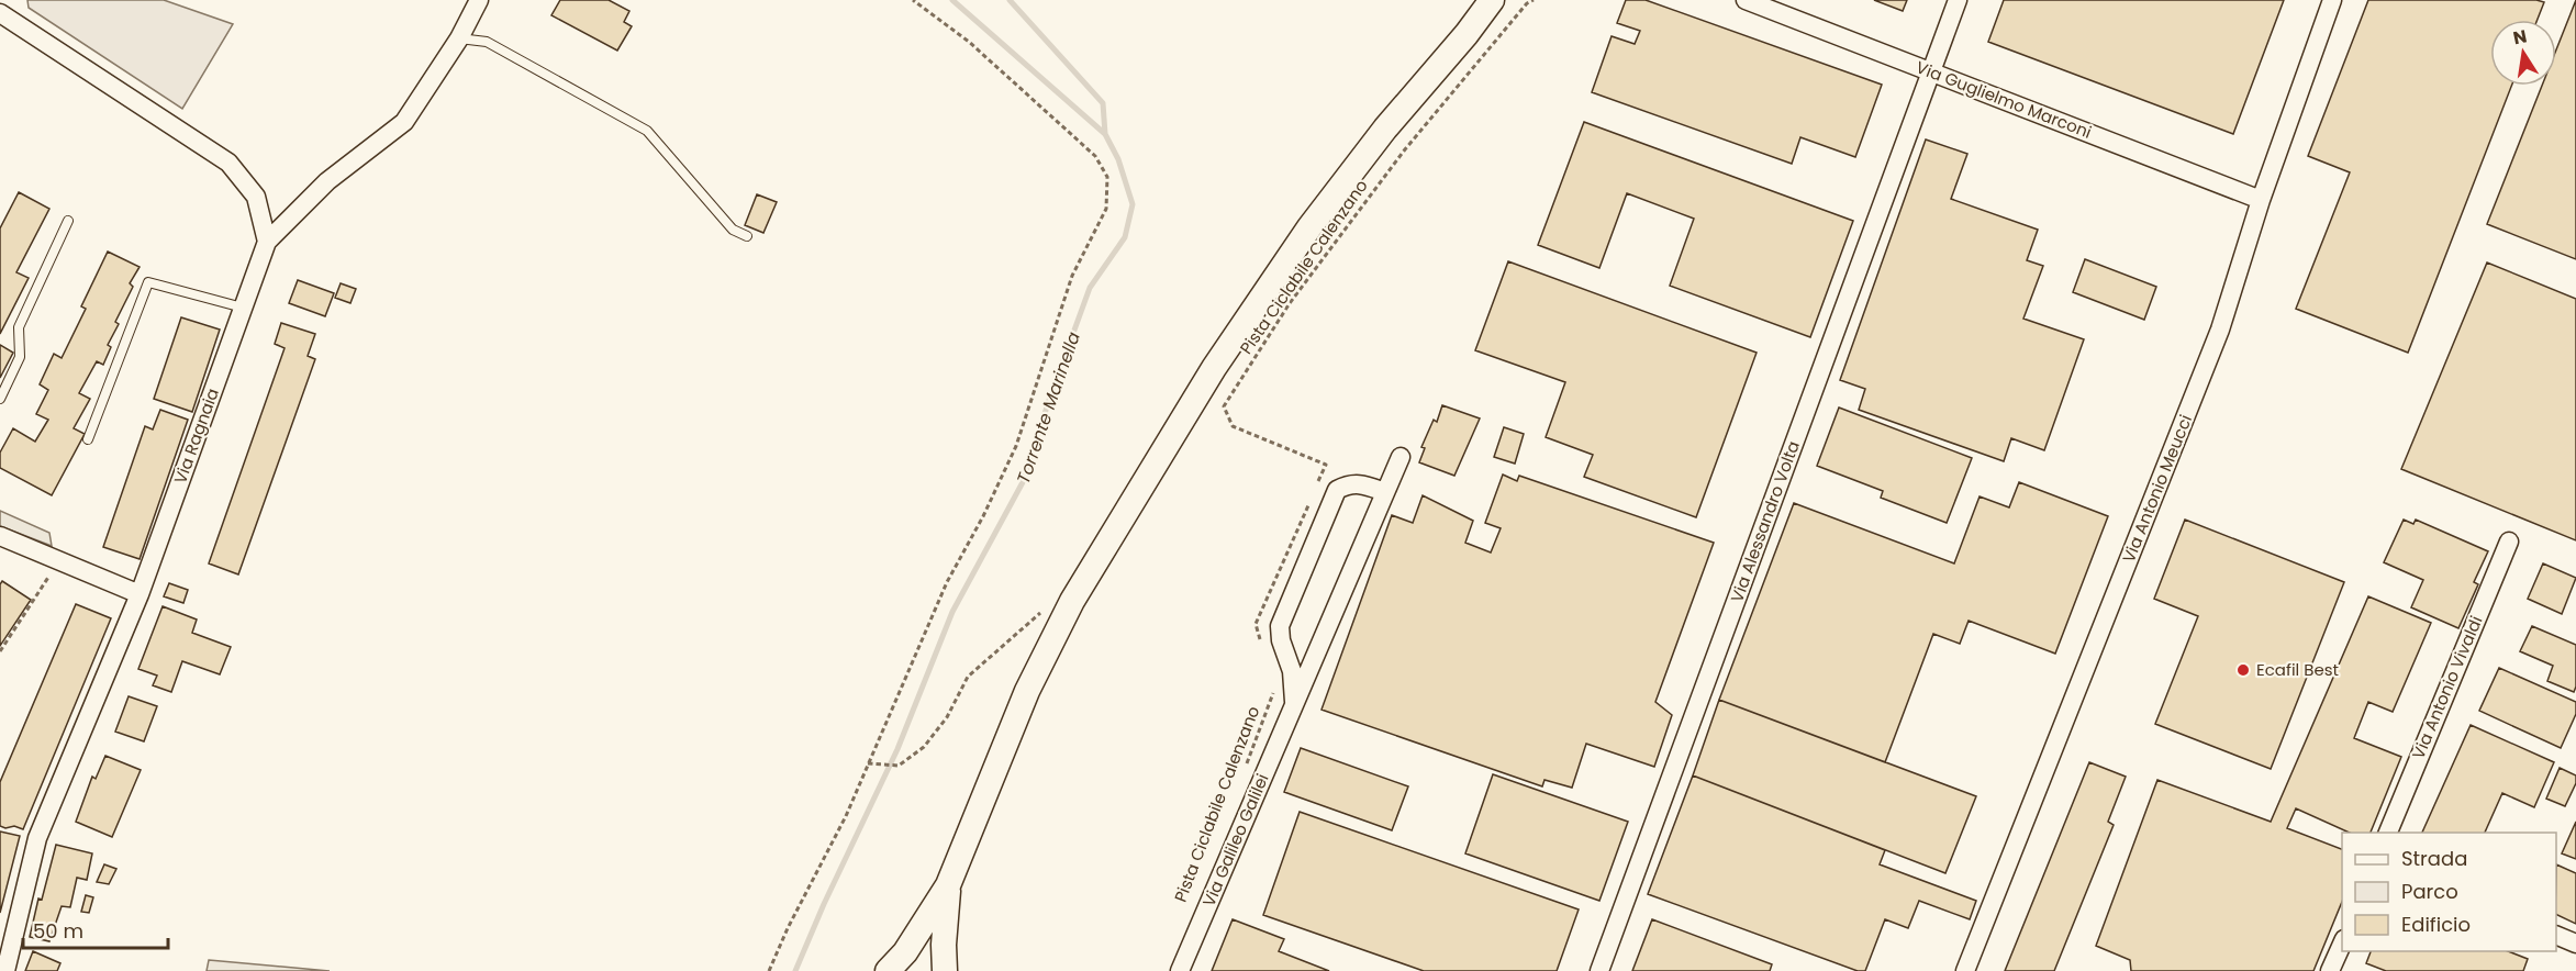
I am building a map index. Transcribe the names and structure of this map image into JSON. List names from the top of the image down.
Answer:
{
  "streets": {
    "street": [
      "Via Guglielmo Marconi",
      "Via Ragnaia",
      "Via Antonio Meucci",
      "Via Alessandro Volta",
      "Via Antonio Vivaldi",
      "Via Galileo Galilei"
    ],
    "path": ["Pista Ciclabile Calenzano"]
  },
  "crossings": [
    ["Via Guglielmo Marconi", "Via Antonio Meucci"],
    ["Via Guglielmo Marconi", "Via Alessandro Volta"]
  ],
  "water": ["Torrente Marinella"],
  "places": ["Ecafil Best"],
  "legend": ["Strada", "Parco", "Edificio"],
  "scale_bar": "50 m",
  "north": "top"
}
